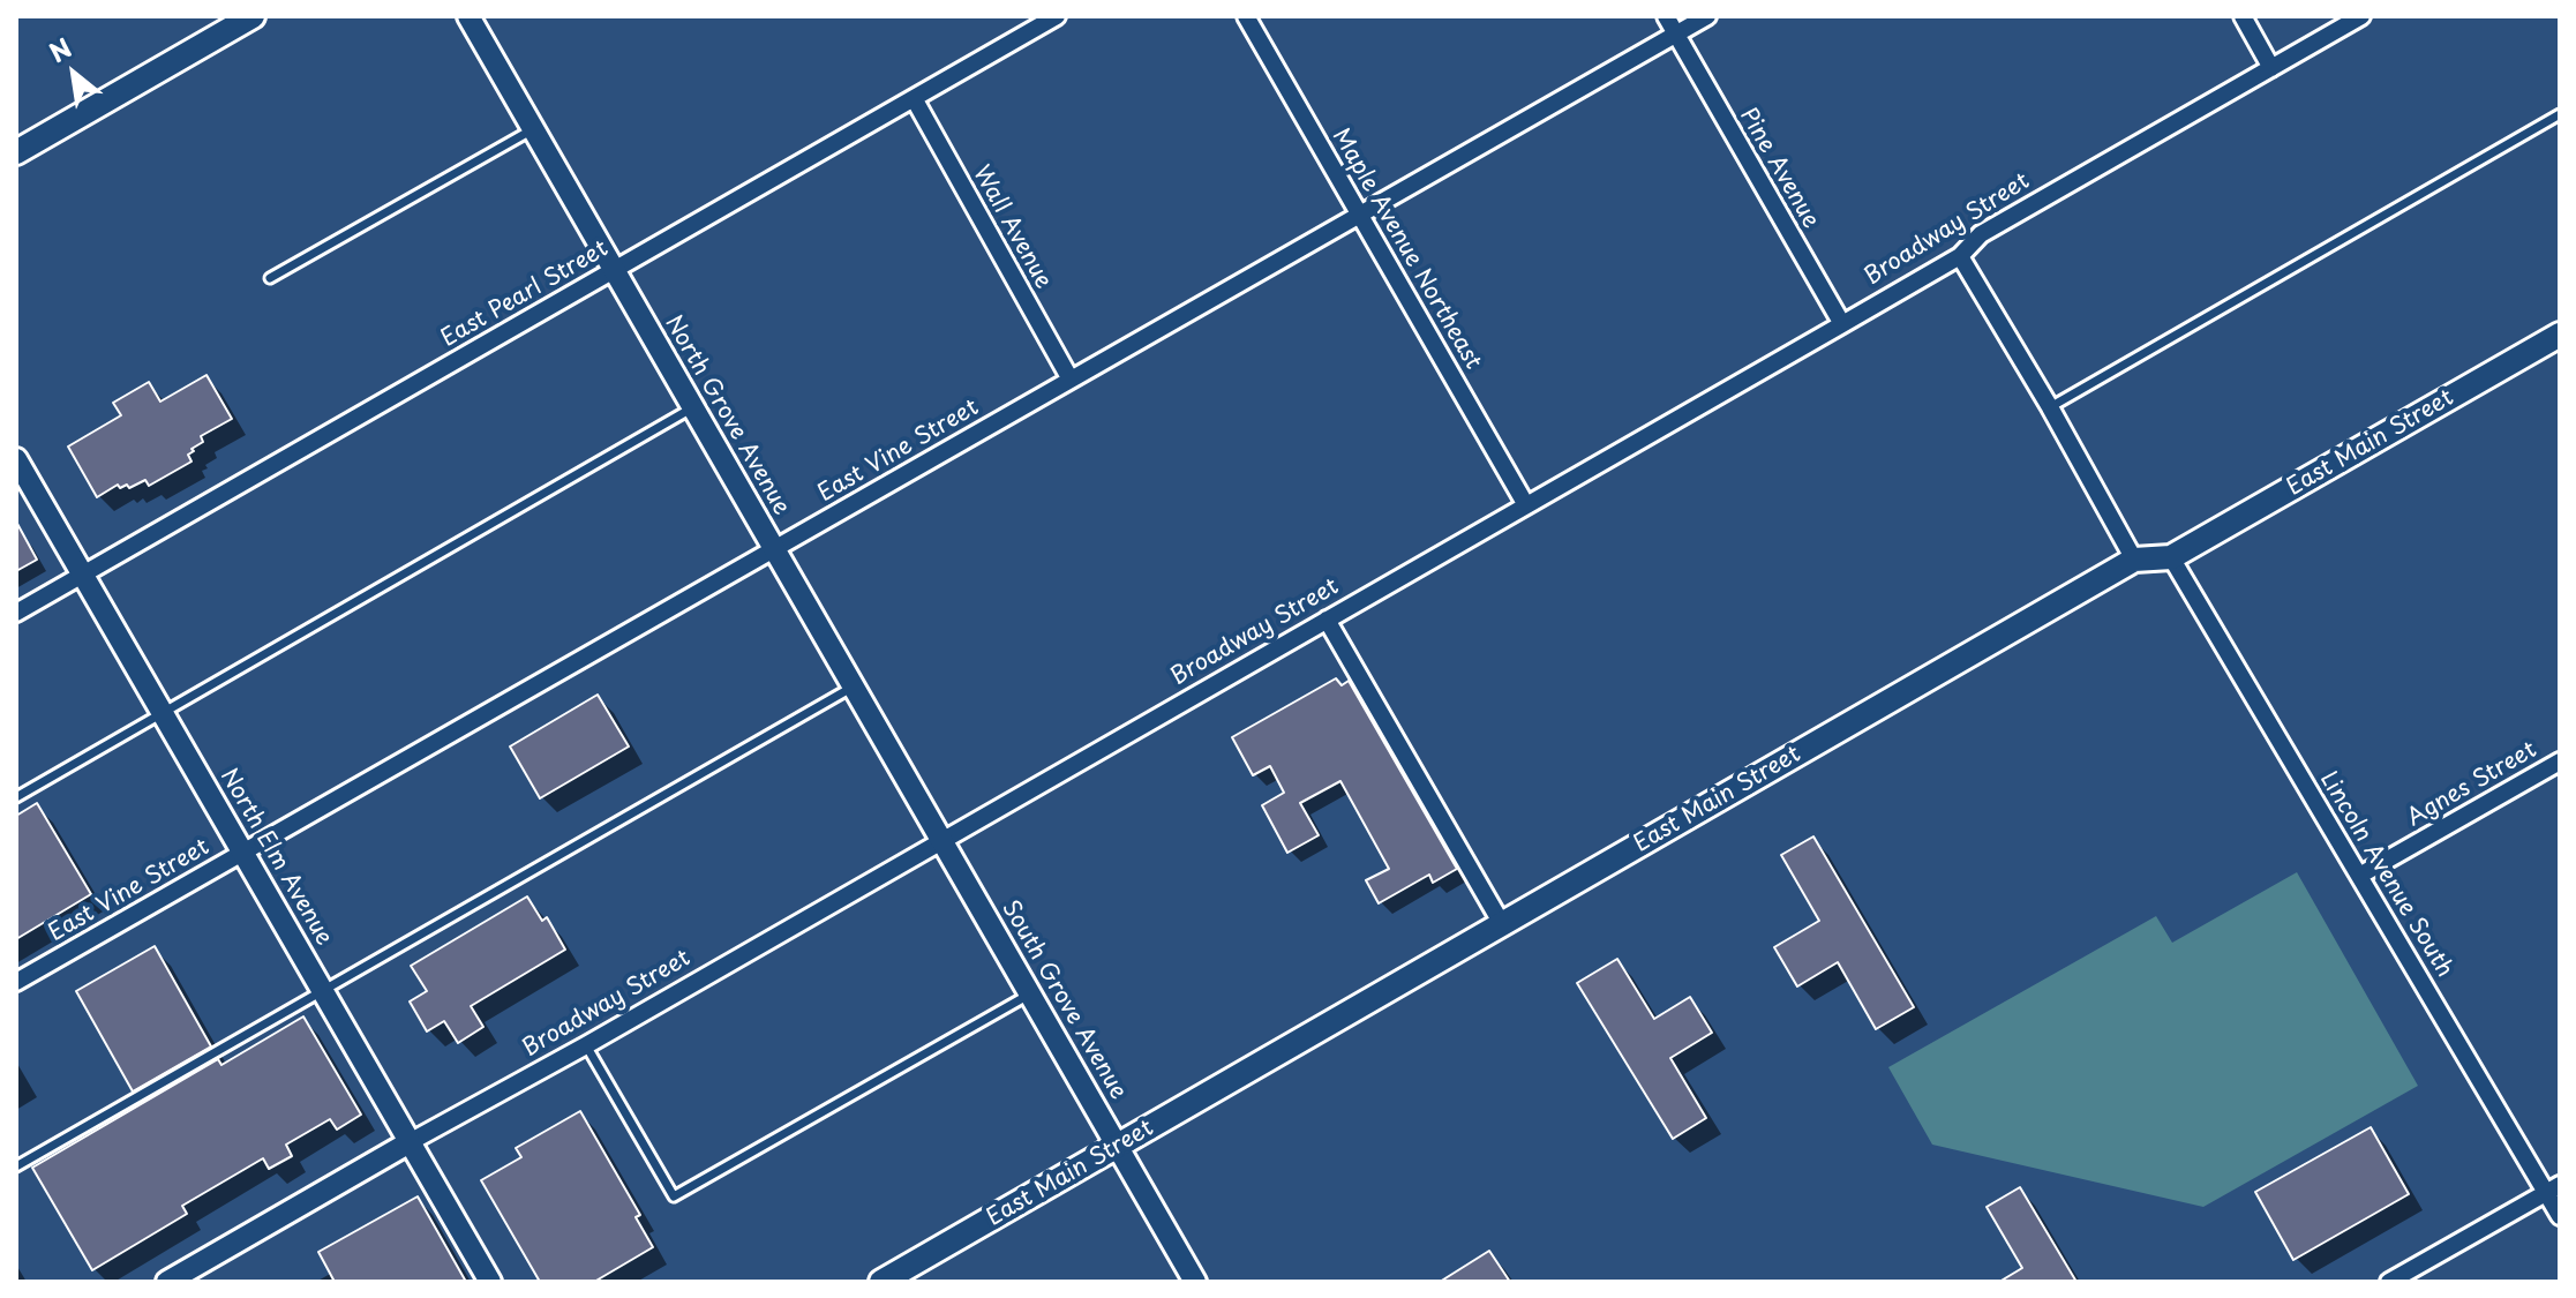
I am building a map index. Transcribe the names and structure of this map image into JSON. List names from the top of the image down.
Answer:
{
  "streets": {
    "main road": ["East Main Street"],
    "street": [
      "Pine Avenue",
      "Wall Avenue",
      "Broadway Street",
      "Maple Avenue Northeast",
      "East Pearl Street",
      "North Grove Avenue",
      "East Vine Street",
      "Agnes Street",
      "North Elm Avenue",
      "Lincoln Avenue South",
      "South Grove Avenue"
    ]
  },
  "crossings": [
    ["Pine Avenue", "Broadway Street"],
    ["Pine Avenue", "East Vine Street"],
    ["Wall Avenue", "East Pearl Street"],
    ["Wall Avenue", "East Vine Street"],
    ["Broadway Street", "Maple Avenue Northeast"],
    ["Broadway Street", "North Grove Avenue"],
    ["Broadway Street", "North Elm Avenue"],
    ["Broadway Street", "South Grove Avenue"],
    ["Maple Avenue Northeast", "East Vine Street"],
    ["East Pearl Street", "North Grove Avenue"],
    ["East Pearl Street", "North Elm Avenue"],
    ["North Grove Avenue", "East Vine Street"],
    ["North Grove Avenue", "South Grove Avenue"],
    ["East Main Street", "Lincoln Avenue South"],
    ["East Main Street", "South Grove Avenue"],
    ["East Vine Street", "North Elm Avenue"],
    ["Agnes Street", "Lincoln Avenue South"]
  ],
  "north": "top left"
}
